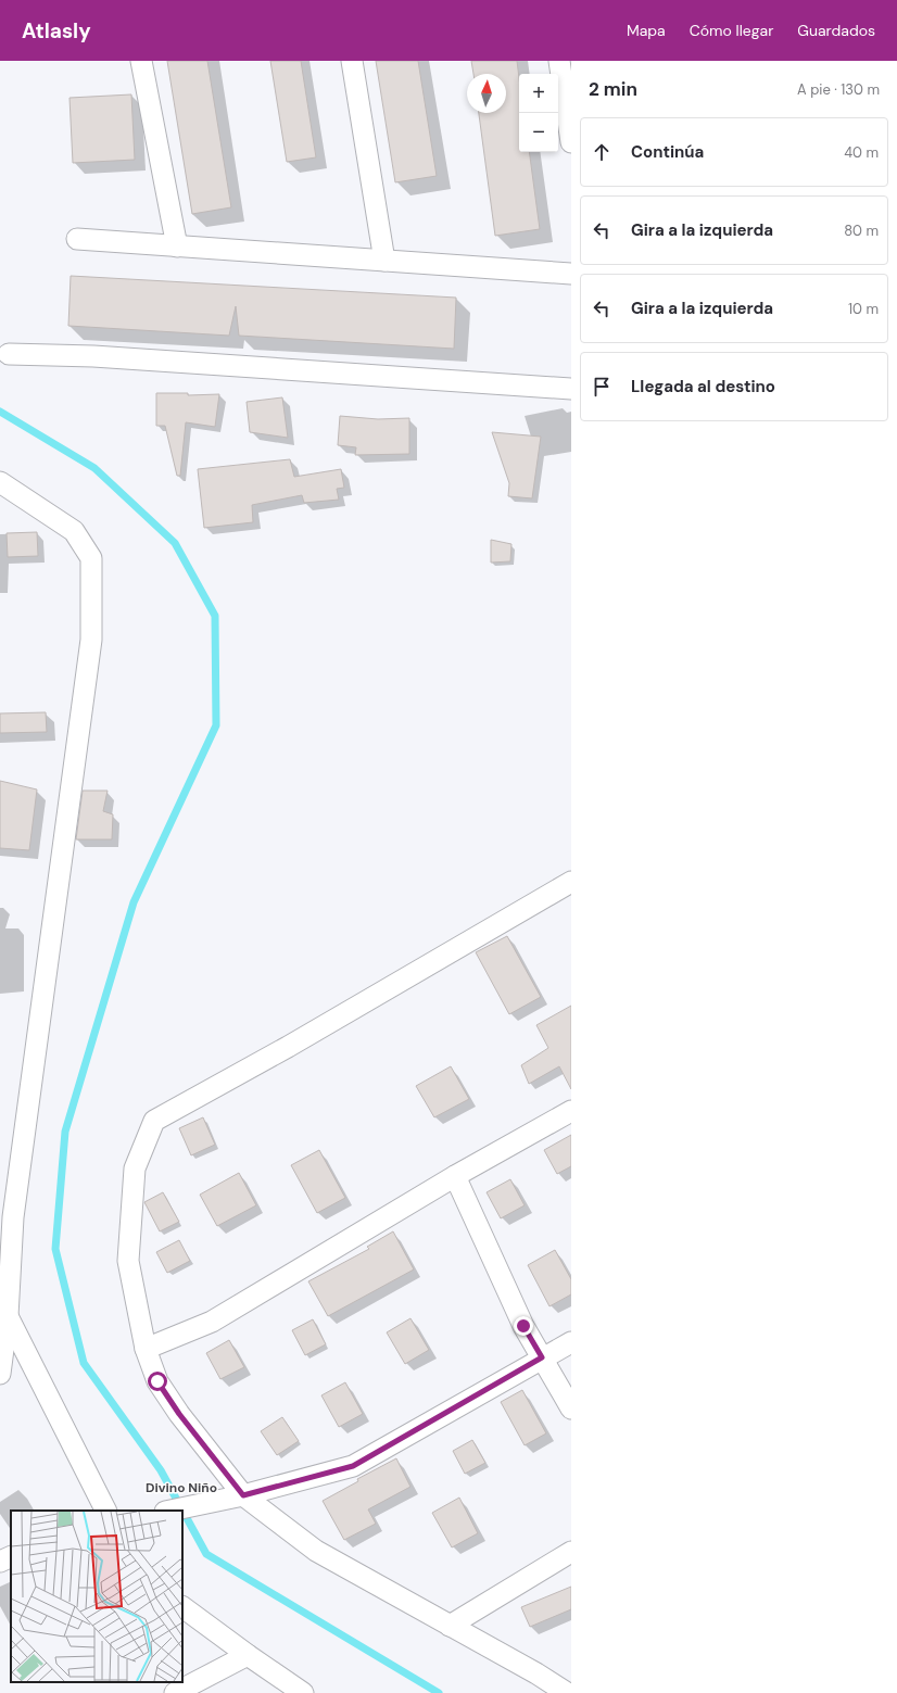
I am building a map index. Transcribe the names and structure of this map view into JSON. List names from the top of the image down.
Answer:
{
  "districts": ["Divino Niño"],
  "north": "top",
  "page": {
    "header": "Atlasly",
    "nav": ["Mapa", "Cómo llegar", "Guardados"],
    "heading": ["2 min", "A pie · 130 m"],
    "map_buttons": ["+", "−"],
    "list": [
      ["Continúa", "40 m"],
      ["Gira a la izquierda", "80 m"],
      ["Gira a la izquierda", "10 m"],
      "Llegada al destino"
    ]
  }
}
